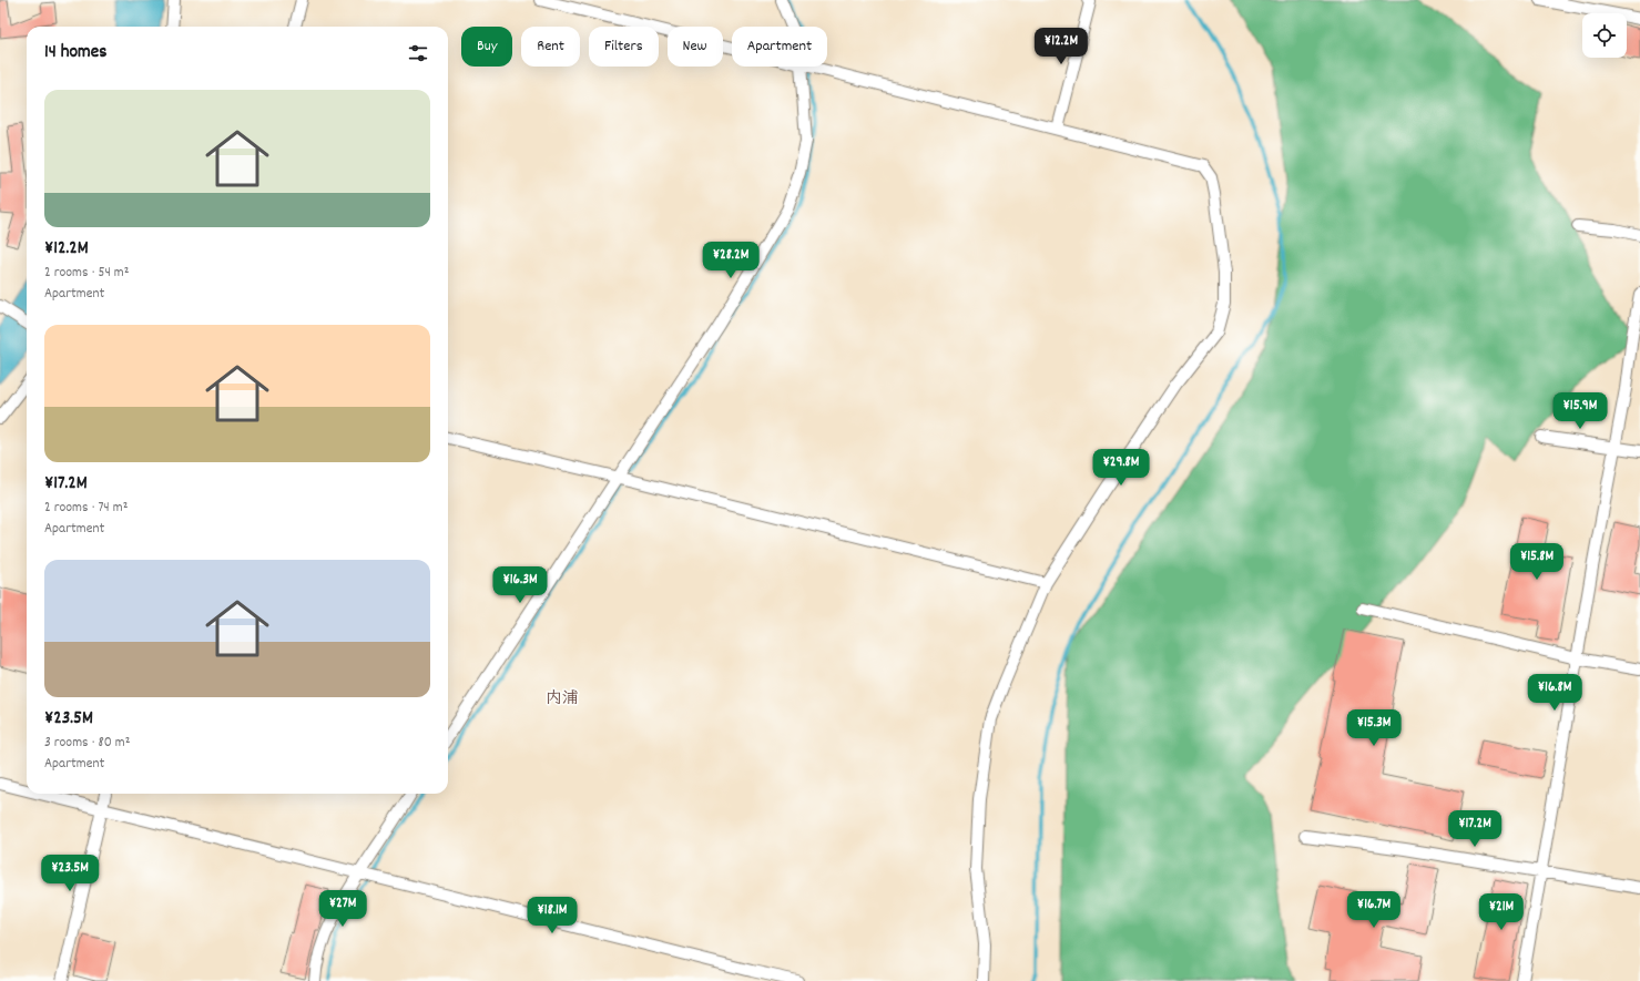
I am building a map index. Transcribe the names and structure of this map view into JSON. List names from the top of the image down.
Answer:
{
  "districts": ["内浦"],
  "page": {
    "chip": [
      "Buy",
      "Rent",
      "Filters",
      "New",
      "Apartment"
    ],
    "heading": "14 homes",
    "price": [
      "¥12.2M",
      "¥28.2M",
      "¥15.9M",
      "¥29.8M",
      "¥15.8M",
      "¥16.3M",
      "¥16.8M",
      "¥15.3M",
      "¥17.2M",
      "¥23.5M",
      "¥27M",
      "¥16.7M",
      "¥21M",
      "¥18.1M"
    ],
    "list": [
      {
        "name": "¥12.2M",
        "note": "2 rooms · 54 m² · Apartment"
      },
      {
        "name": "¥17.2M",
        "note": "2 rooms · 74 m² · Apartment"
      },
      {
        "name": "¥23.5M",
        "note": "3 rooms · 80 m² · Apartment"
      }
    ]
  }
}
